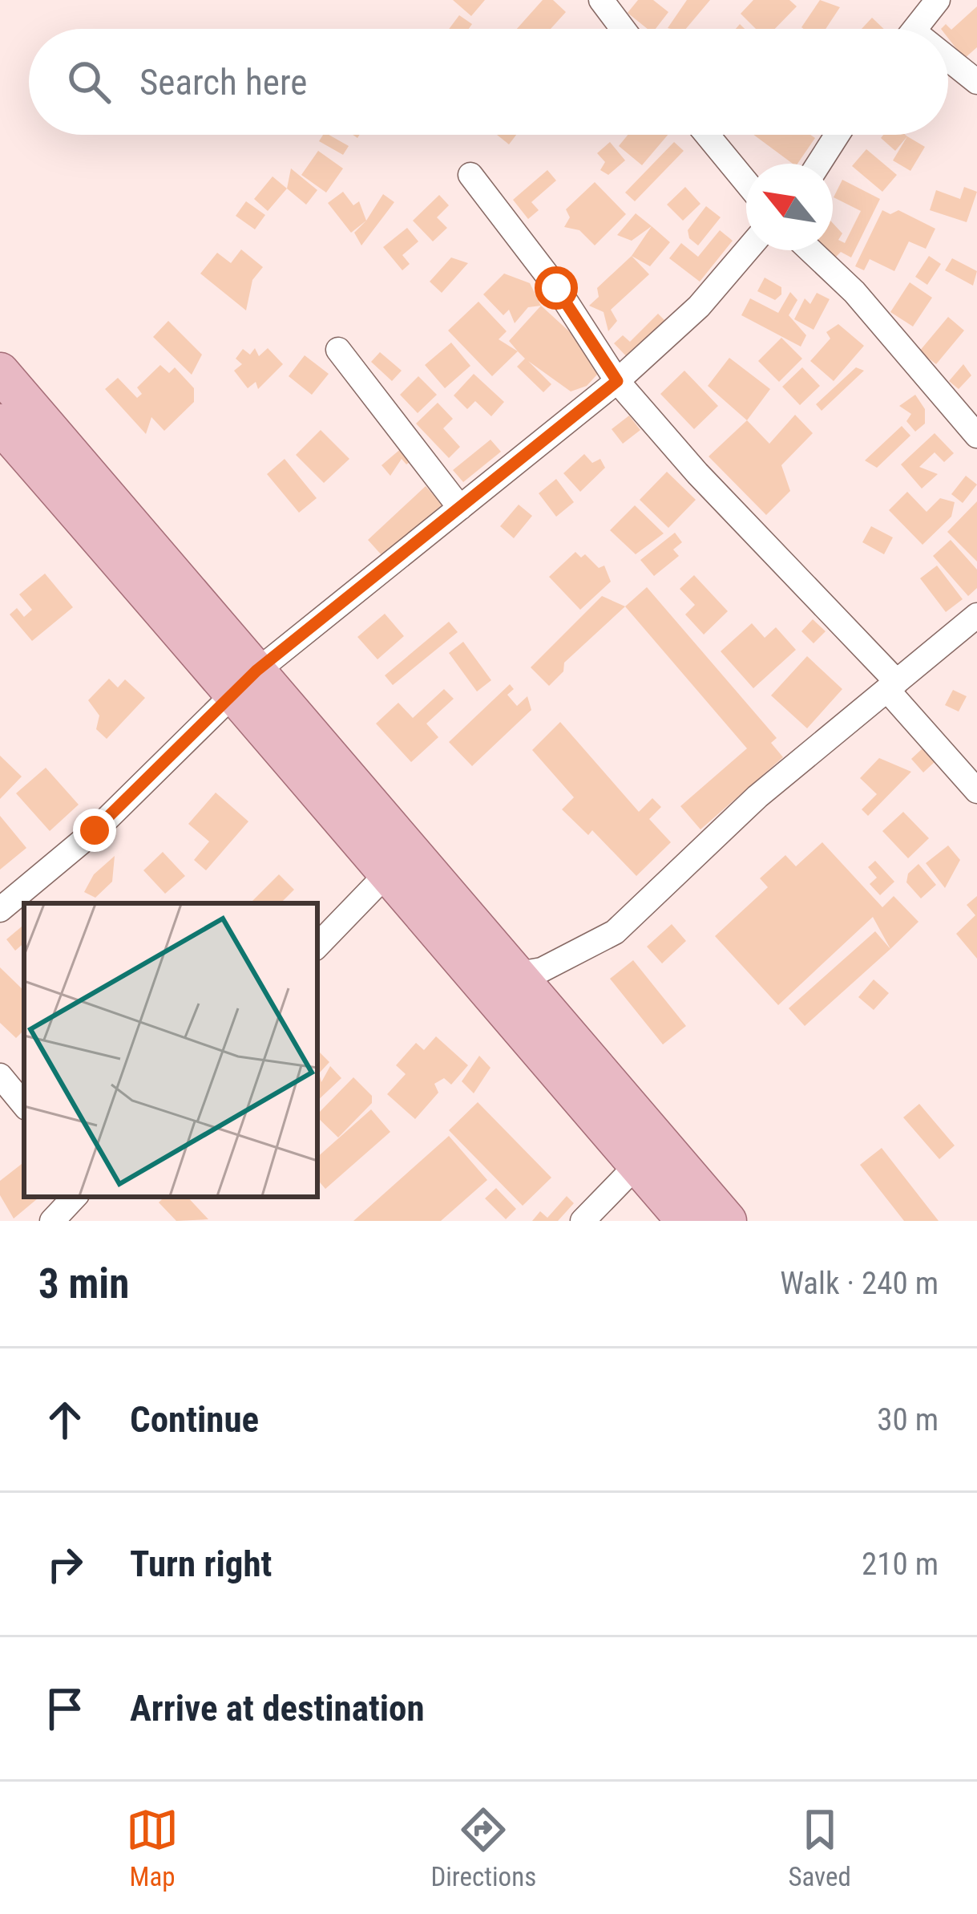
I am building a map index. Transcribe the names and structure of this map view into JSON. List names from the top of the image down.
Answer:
{
  "north": "top left",
  "page": {
    "search": "Search here",
    "heading": ["3 min", "Walk · 240 m"],
    "list": [
      ["Continue", "30 m"],
      ["Turn right", "210 m"],
      "Arrive at destination"
    ],
    "nav": ["Map", "Directions", "Saved"]
  }
}
